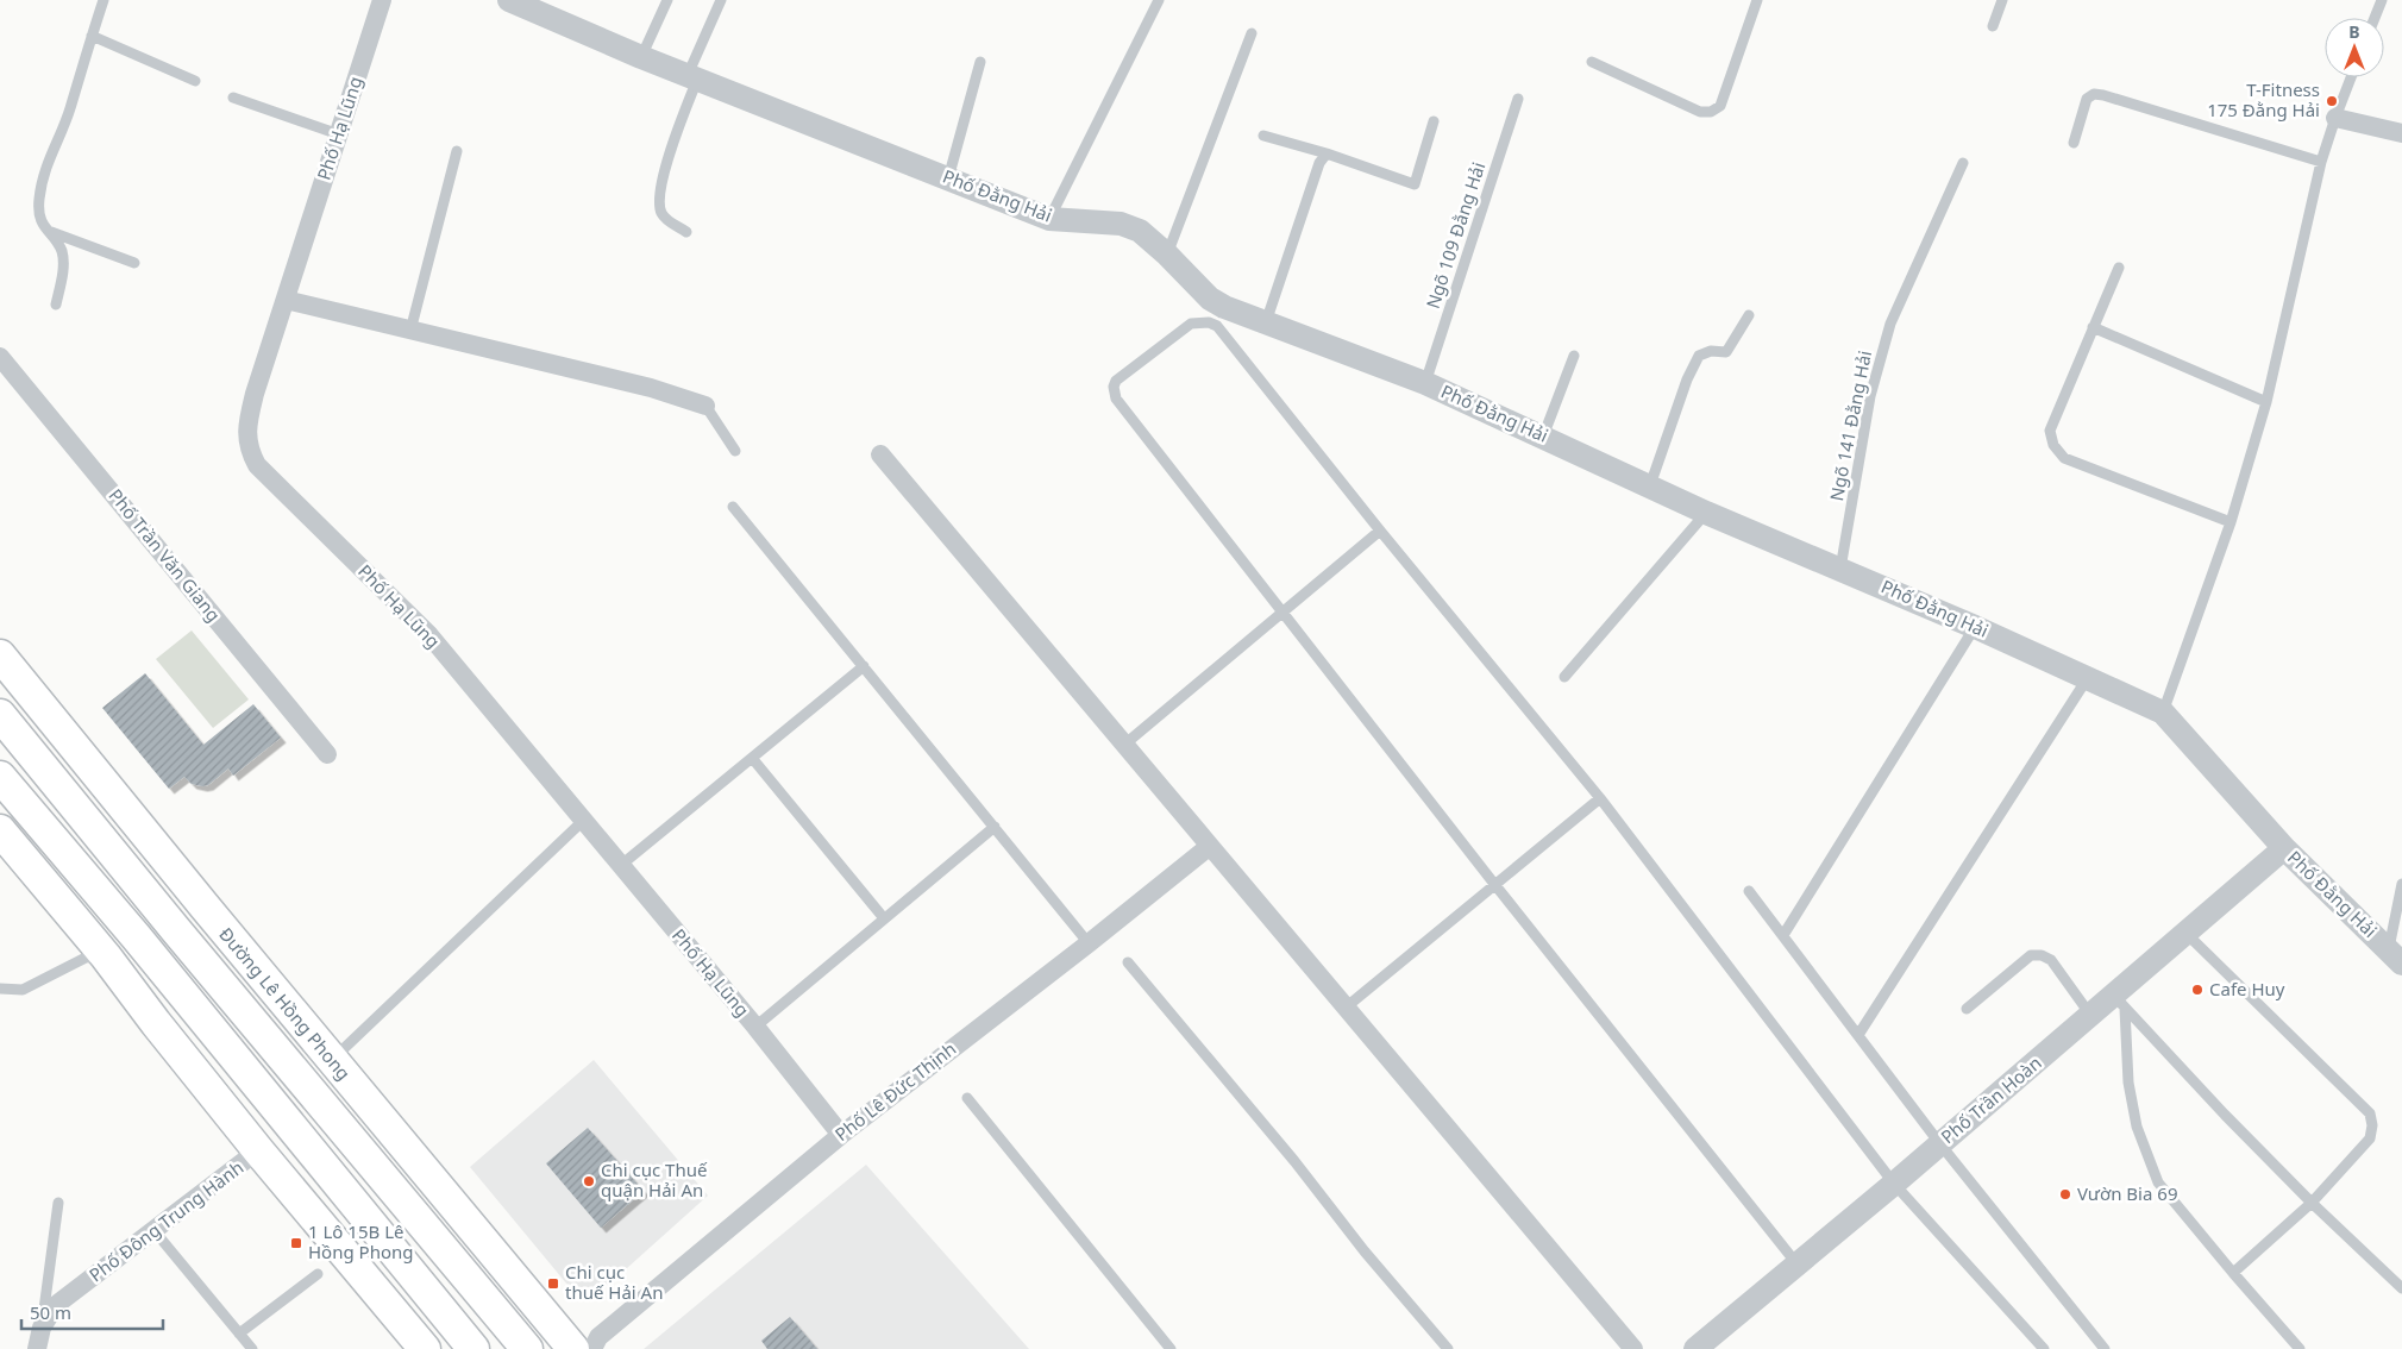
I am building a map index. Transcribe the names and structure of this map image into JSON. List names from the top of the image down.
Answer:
{
  "streets": {
    "main road": ["Đường Lê Hồng Phong"],
    "street": [
      "Phố Hạ Lũng",
      "Phố Đằng Hải",
      "Phố Trần Văn Giang",
      "Phố Lê Đức Thịnh",
      "Phố Trần Hoàn",
      "Phố Đông Trung Hành"
    ],
    "lane": ["Ngõ 109 Đằng Hải", "Ngõ 141 Đằng Hải"]
  },
  "crossings": [
    ["Phố Hạ Lũng", "Phố Lê Đức Thịnh"],
    ["Phố Đằng Hải", "Ngõ 109 Đằng Hải"],
    ["Phố Đằng Hải", "Ngõ 141 Đằng Hải"],
    ["Phố Đằng Hải", "Phố Trần Hoàn"]
  ],
  "places": {
    "other": [
      "T-Fitness 175 Đằng Hải",
      "Cafe Huy",
      "Chi cục Thuế quận Hải An",
      "Vườn Bia 69"
    ],
    "transit": ["1 Lô 15B Lê Hồng Phong", "Chi cục thuế Hải An"]
  },
  "scale_bar": "50 m",
  "north": "top"
}
